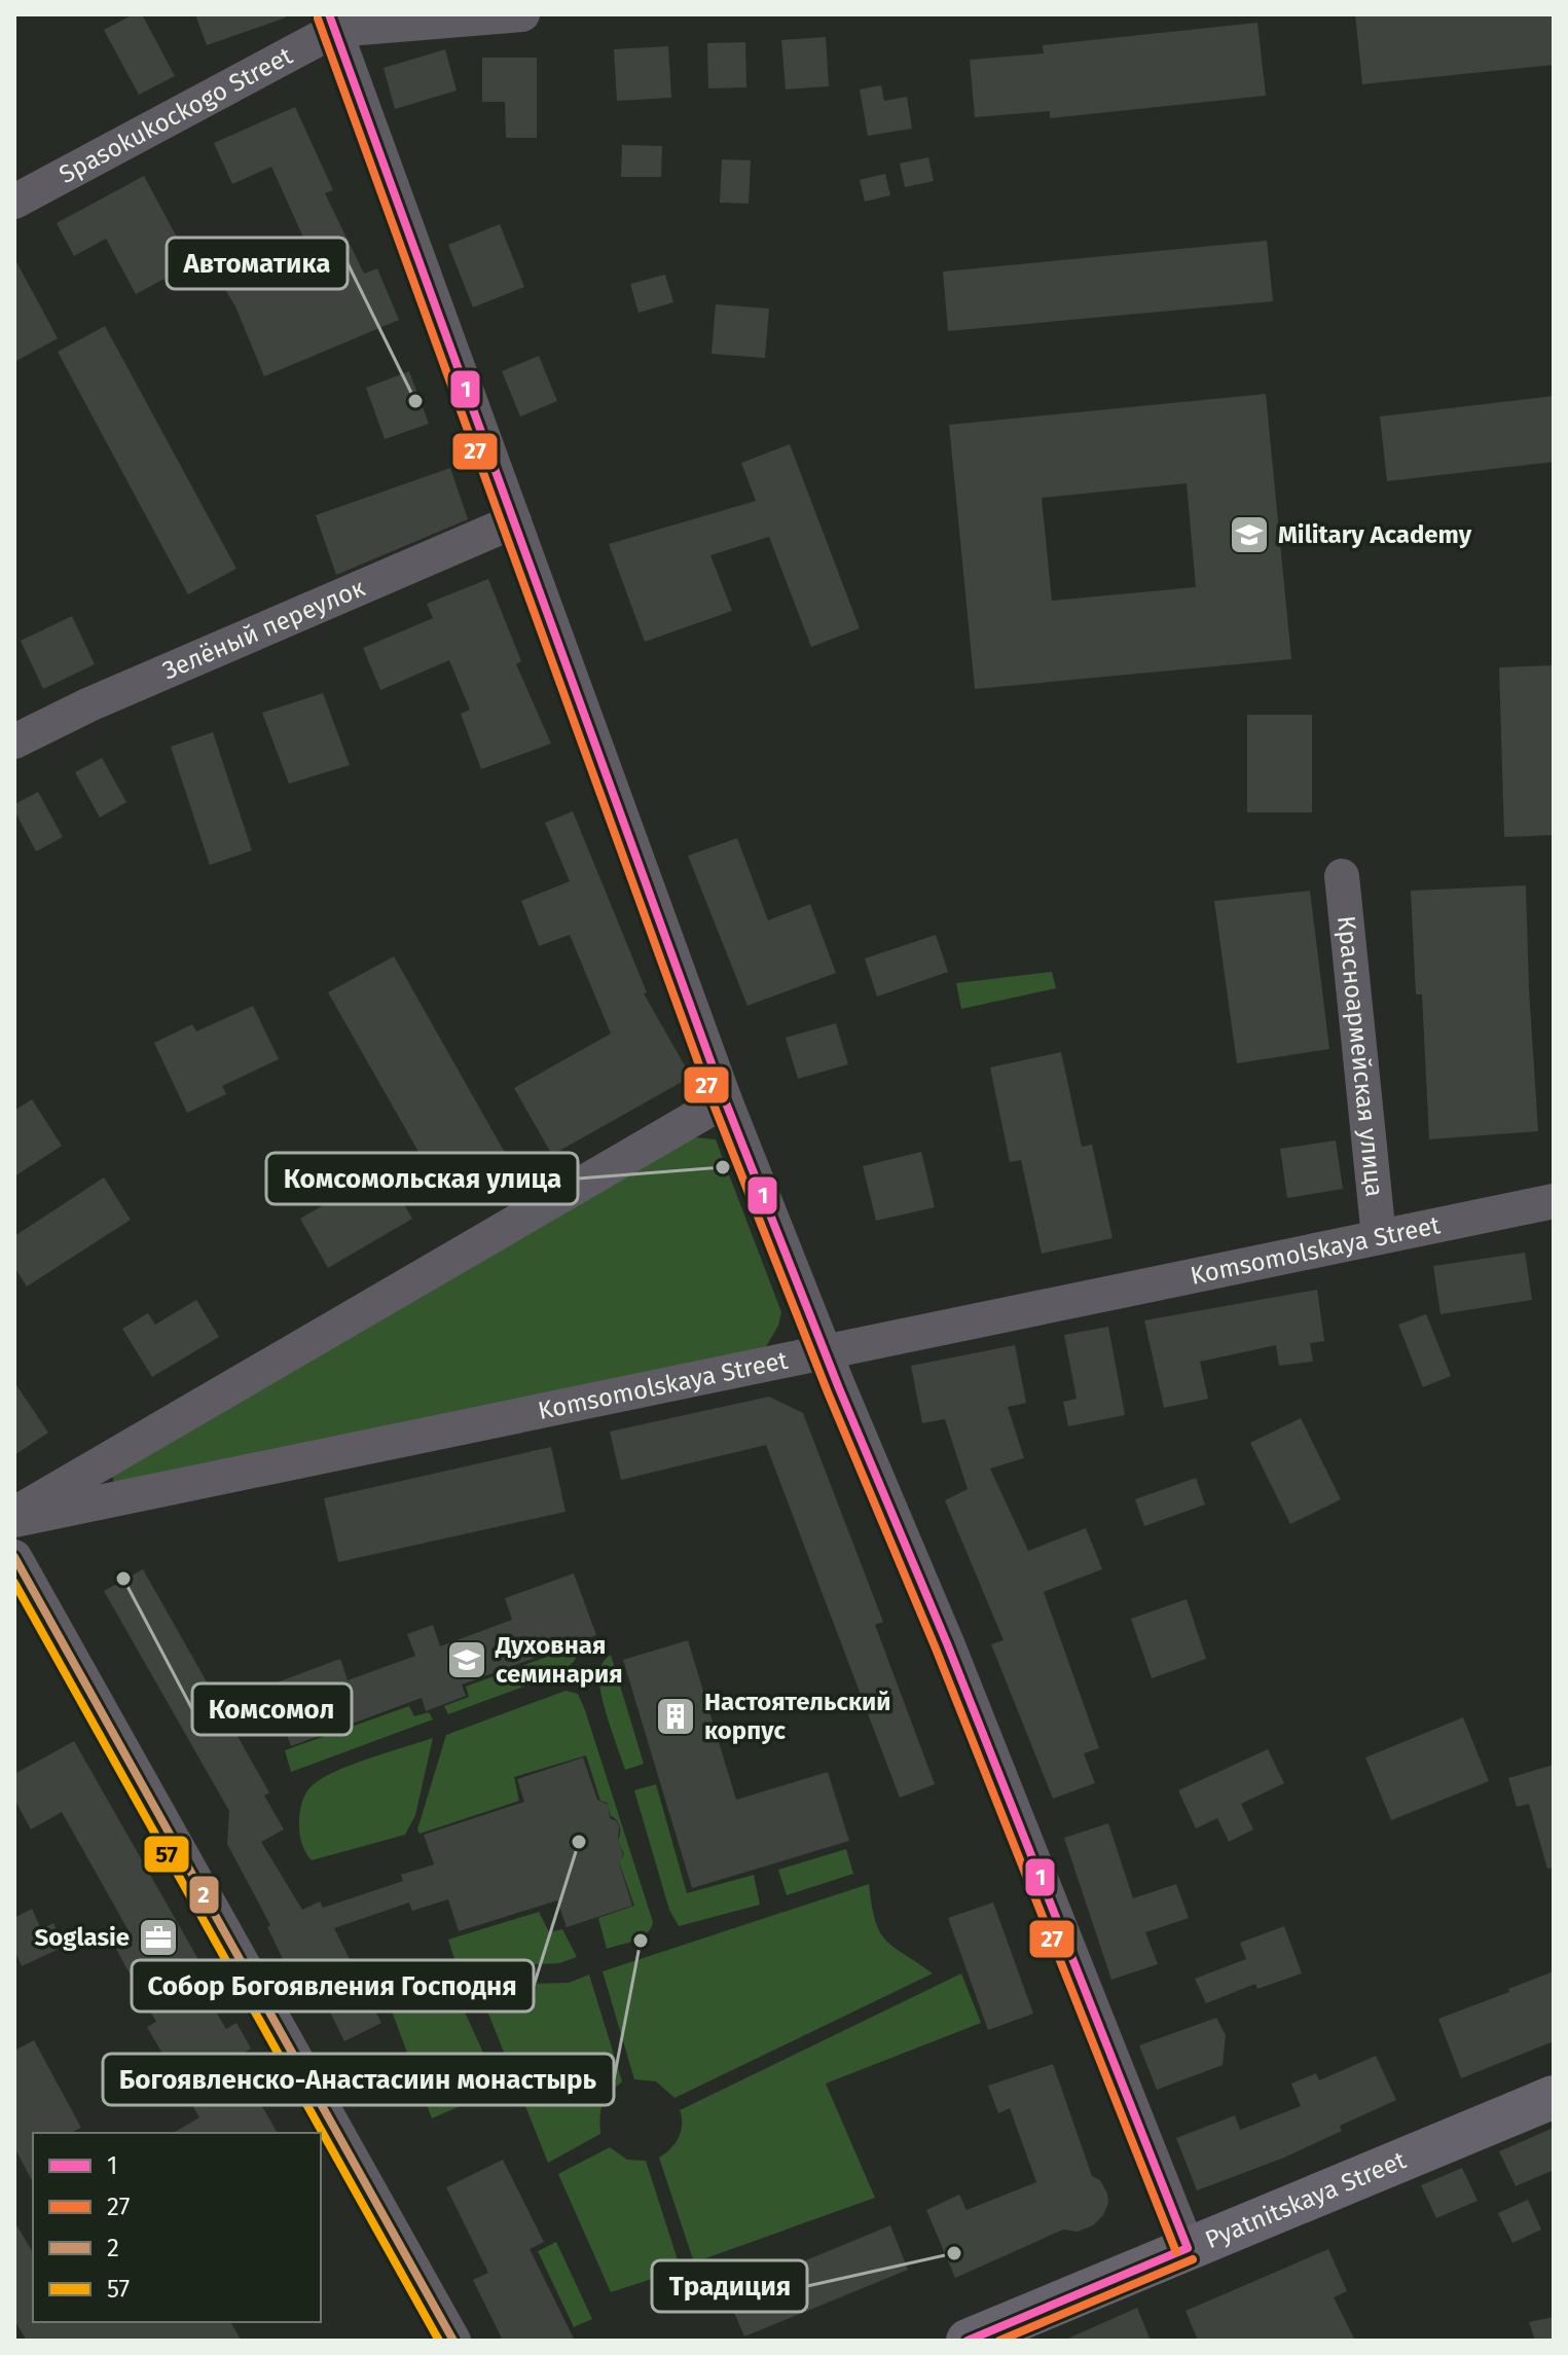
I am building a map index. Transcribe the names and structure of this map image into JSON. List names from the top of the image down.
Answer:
{
  "streets": {
    "main road": ["Pyatnitskaya Street"],
    "street": [
      "Spasokukoсkogo Street",
      "Зелёный переулок",
      "Красноармейская улица",
      "Komsomolskaya Street"
    ]
  },
  "crossings": [
    ["Красноармейская улица", "Komsomolskaya Street"]
  ],
  "places": {
    "other": [
      "Автоматика",
      "Комсомольская улица",
      "Комсомол",
      "Собор Богоявления Господня",
      "Богоявленско-Анастасиин монастырь",
      "Традиция"
    ],
    "school or university": ["Military Academy", "Духовная семинария"],
    "building": ["Настоятельский корпус"],
    "office": ["Soglasie"]
  },
  "lines": [
    "transit line 1",
    "transit line 27",
    "transit line 2",
    "transit line 57"
  ],
  "legend": [
    "1",
    "27",
    "2",
    "57"
  ]
}
